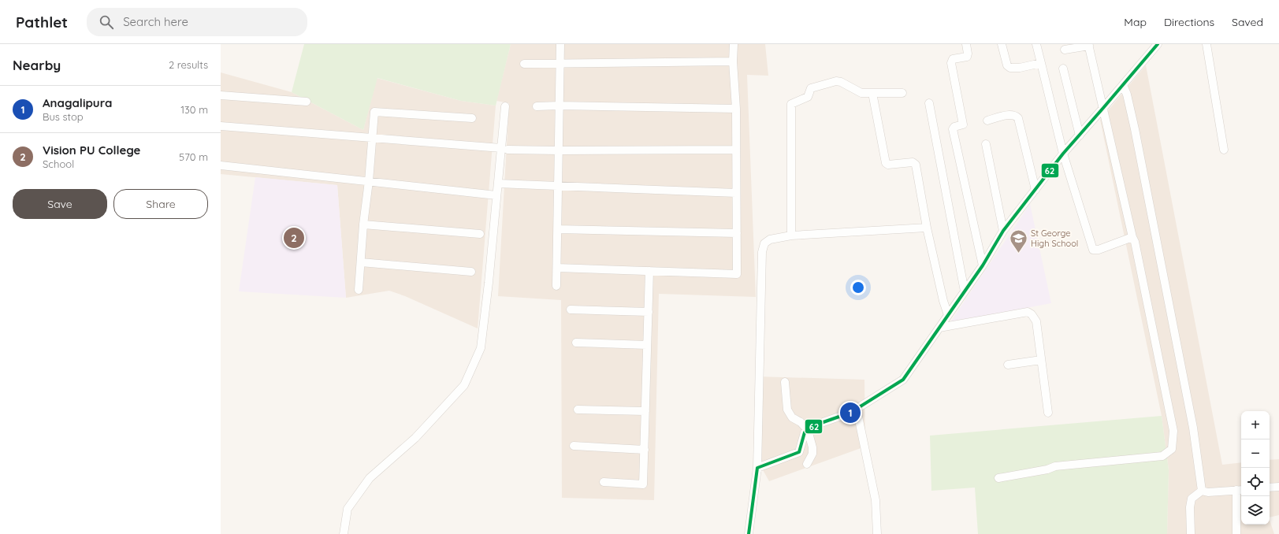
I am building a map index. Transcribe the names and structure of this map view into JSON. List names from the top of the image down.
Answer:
{
  "places": {
    "school or university": ["St George High School"]
  },
  "lines": ["transit line 62"],
  "page": {
    "header": "Pathlet",
    "search": "Search here",
    "nav": ["Map", "Directions", "Saved"],
    "heading": ["Nearby", "2 results"],
    "list": [
      {
        "mark": "1",
        "name": "Anagalipura",
        "note": "Bus stop",
        "value": "130 m"
      },
      {
        "mark": "2",
        "name": "Vision PU College",
        "note": "School",
        "value": "570 m"
      }
    ],
    "buttons": ["Save", "Share"],
    "pins": ["2", "1"],
    "map_buttons": ["+", "−"]
  }
}
